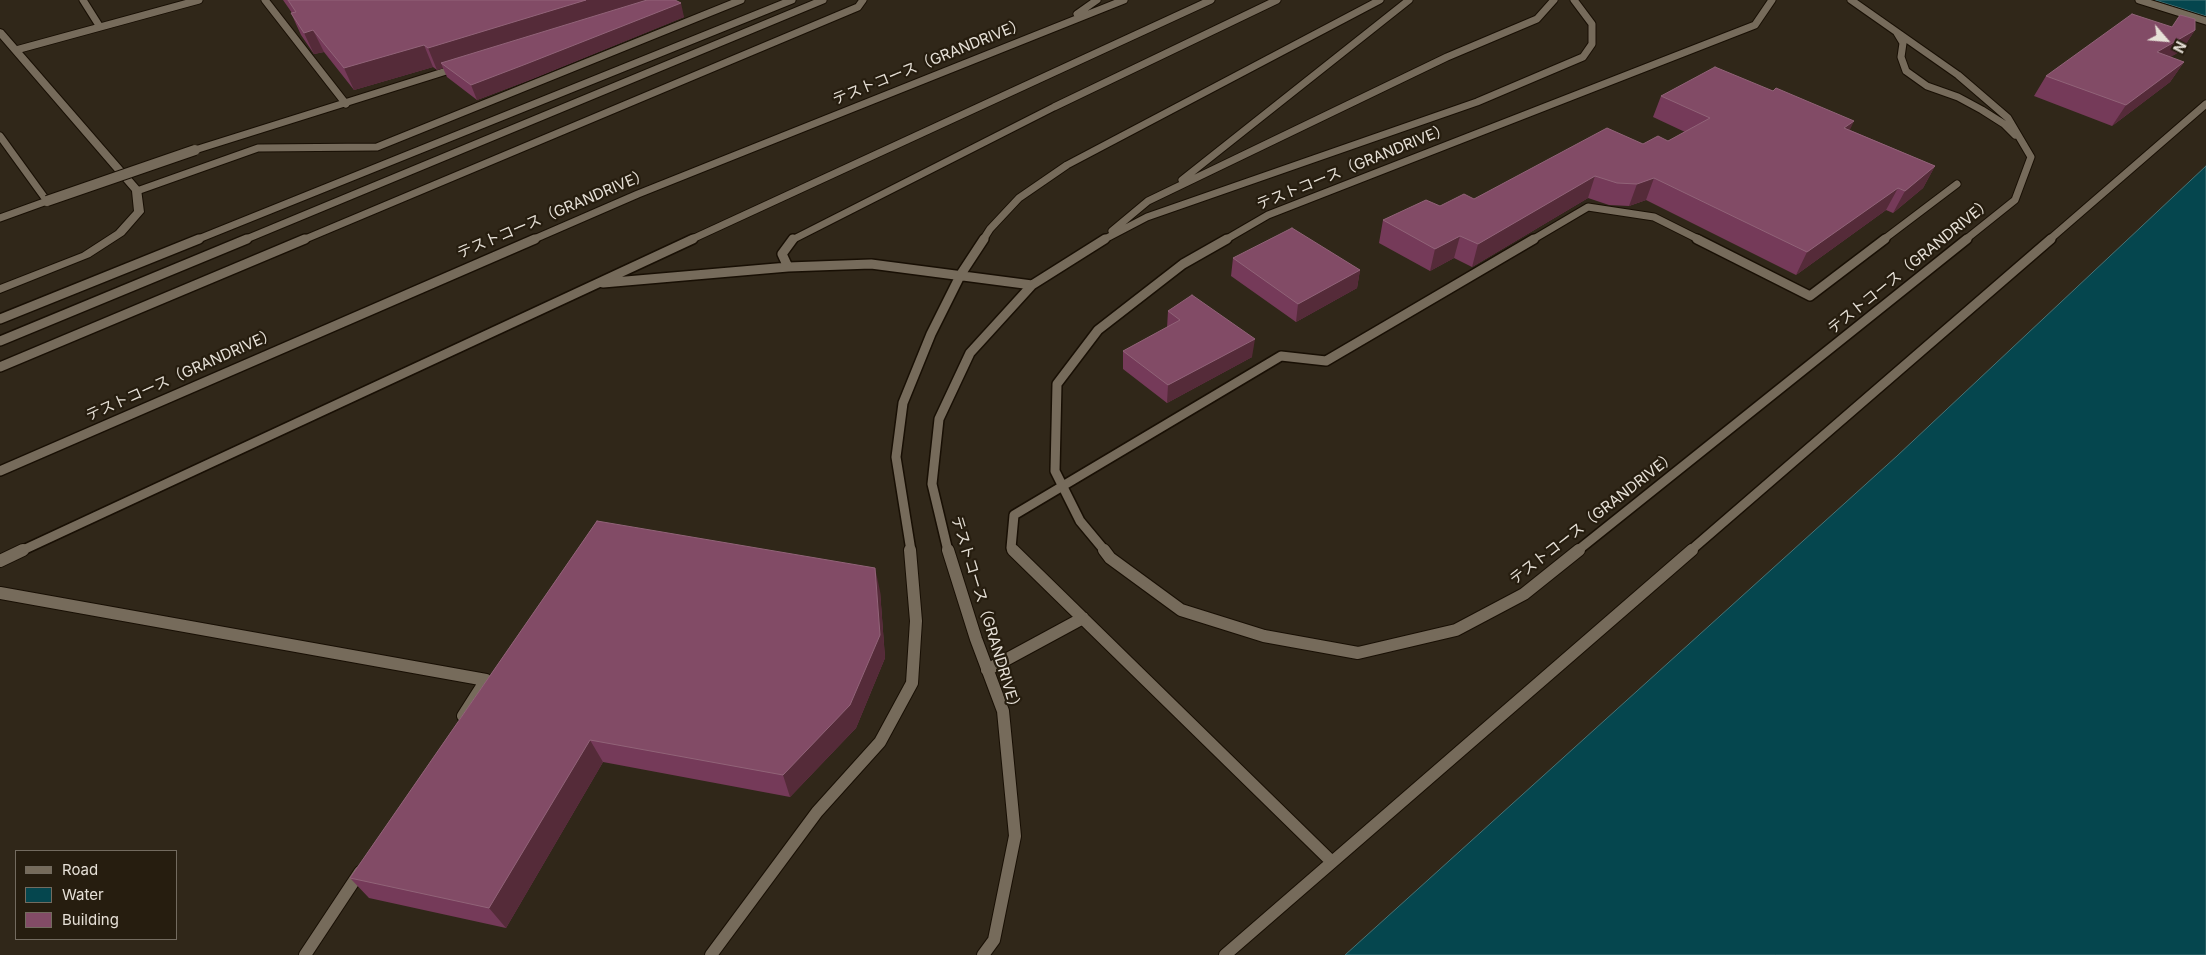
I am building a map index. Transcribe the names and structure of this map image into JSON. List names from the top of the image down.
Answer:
{
  "streets": {
    "lane": ["テストコース（GRANDRIVE）"]
  },
  "legend": ["Road", "Water", "Building"],
  "north": "bottom right"
}
